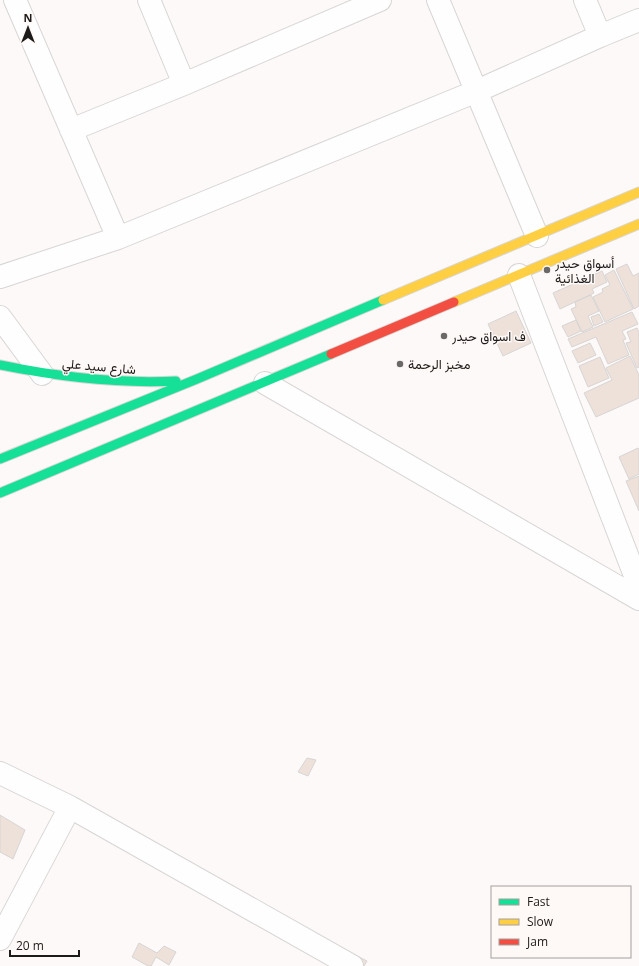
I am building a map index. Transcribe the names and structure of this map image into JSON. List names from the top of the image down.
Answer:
{
  "streets": {
    "street": ["شارع سيد علي"]
  },
  "places": ["أسواق حيدر الغذائية", "ف اسواق حيدر", "مخبز الرحمة"],
  "legend": ["Fast", "Slow", "Jam"],
  "scale_bar": "20 m",
  "north": "top"
}
